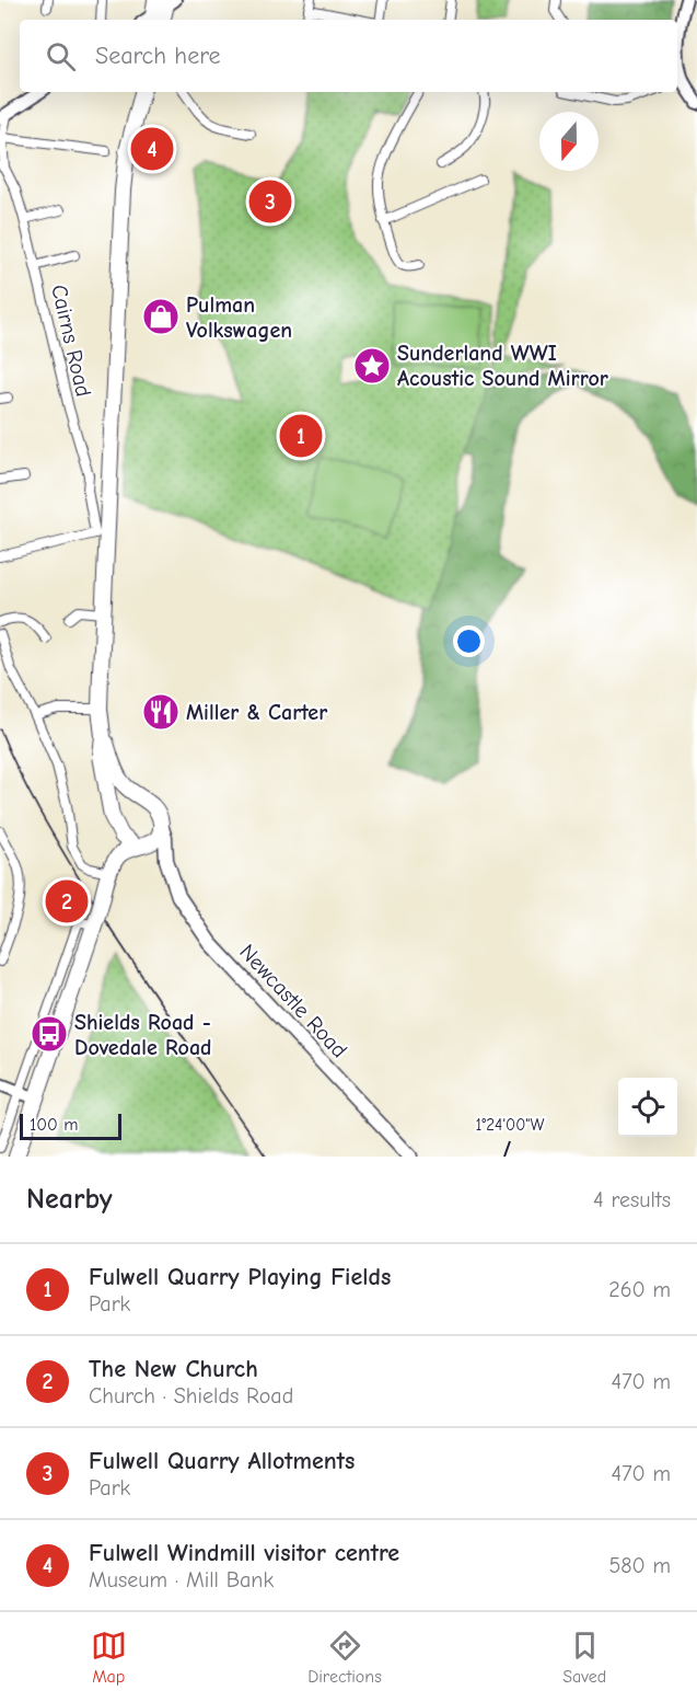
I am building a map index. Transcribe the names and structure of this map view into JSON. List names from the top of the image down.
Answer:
{
  "streets": {
    "main road": ["Newcastle Road"],
    "street": ["Cairns Road"]
  },
  "places": {
    "shop": ["Pulman Volkswagen"],
    "place": ["Sunderland WWI Acoustic Sound Mirror"],
    "restaurant": ["Miller & Carter"],
    "bus stop": ["Shields Road - Dovedale Road"]
  },
  "scale_bar": "100 m",
  "north": "bottom",
  "page": {
    "search": "Search here",
    "pins": [
      "4",
      "3",
      "1",
      "2"
    ],
    "scale": "100 m",
    "heading": ["Nearby", "4 results"],
    "list": [
      {
        "mark": "1",
        "name": "Fulwell Quarry Playing Fields",
        "note": "Park",
        "value": "260 m"
      },
      {
        "mark": "2",
        "name": "The New Church",
        "note": "Church · Shields Road",
        "value": "470 m"
      },
      {
        "mark": "3",
        "name": "Fulwell Quarry Allotments",
        "note": "Park",
        "value": "470 m"
      },
      {
        "mark": "4",
        "name": "Fulwell Windmill visitor centre",
        "note": "Museum · Mill Bank",
        "value": "580 m"
      }
    ],
    "nav": ["Map", "Directions", "Saved"]
  },
  "coordinates": ["1°24'00\"W"]
}
